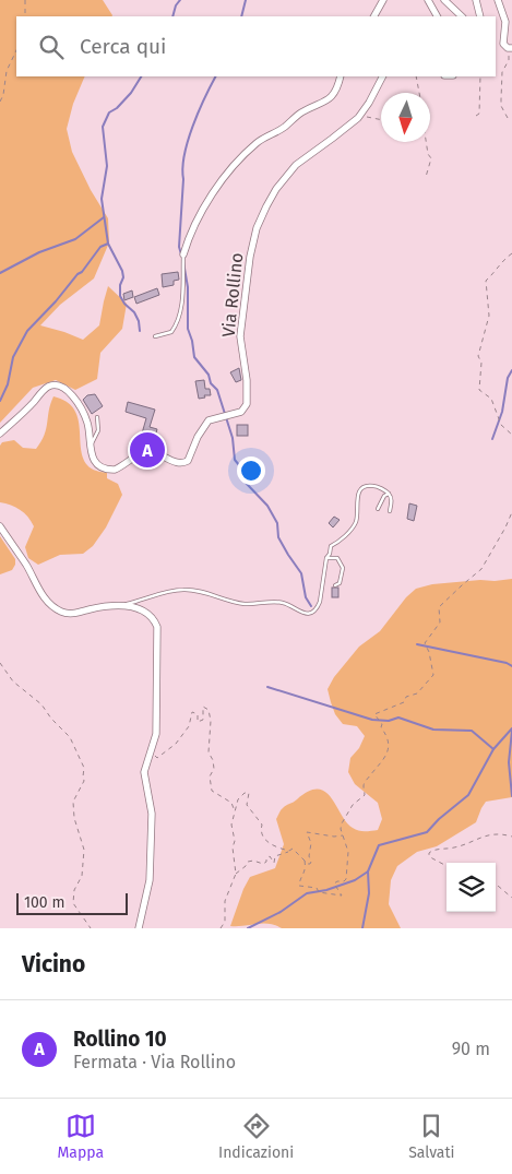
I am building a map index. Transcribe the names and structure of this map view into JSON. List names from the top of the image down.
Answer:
{
  "streets": {
    "street": ["Via Rollino"]
  },
  "scale_bar": "100 m",
  "north": "bottom",
  "page": {
    "search": "Cerca qui",
    "pins": "A",
    "scale": "100 m",
    "heading": "Vicino",
    "list": [
      {
        "mark": "A",
        "name": "Rollino 10",
        "note": "Fermata · Via Rollino",
        "value": "90 m"
      }
    ],
    "nav": ["Mappa", "Indicazioni", "Salvati"]
  }
}
